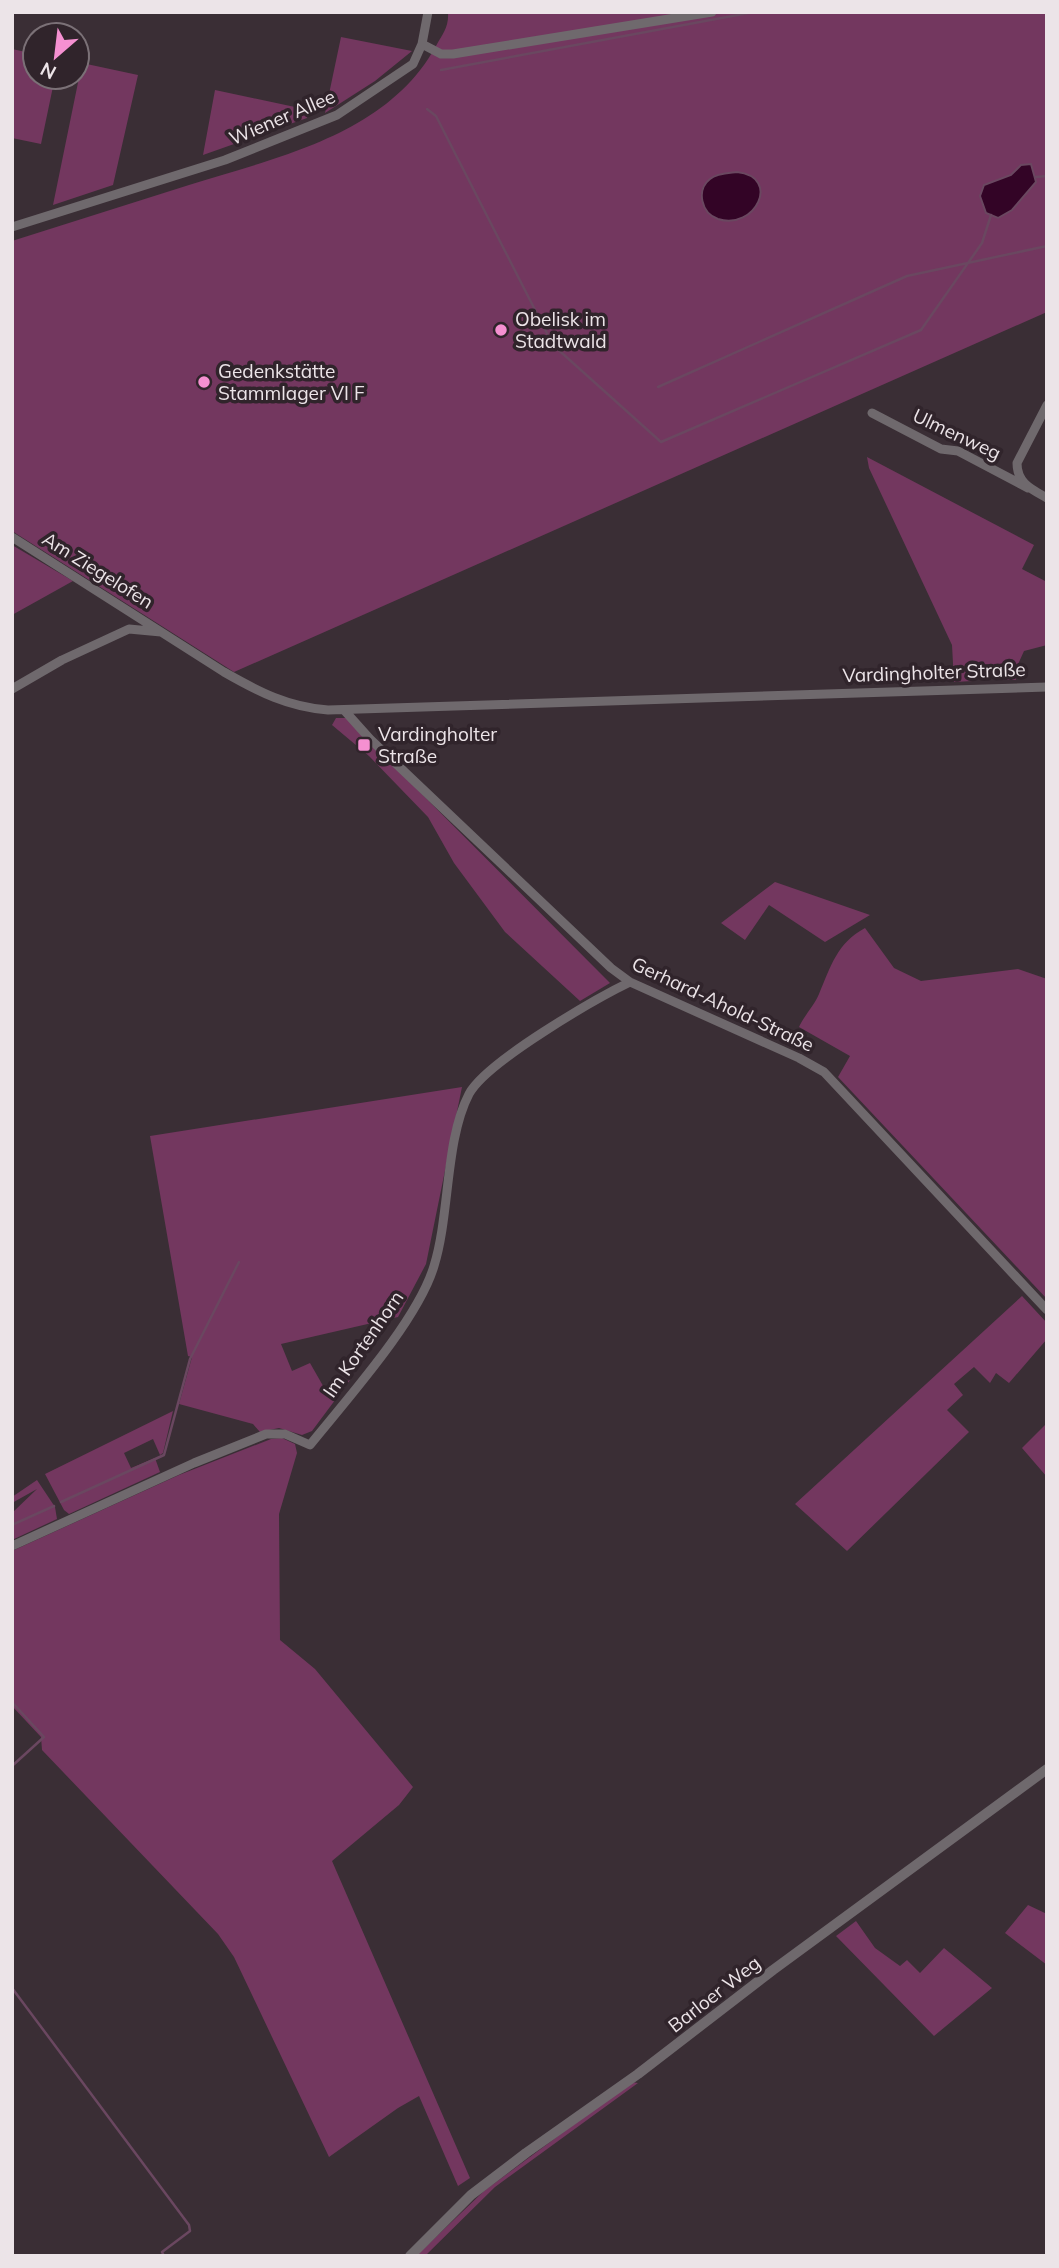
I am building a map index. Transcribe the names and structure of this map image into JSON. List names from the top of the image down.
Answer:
{
  "streets": {
    "street": [
      "Wiener Allee",
      "Ulmenweg",
      "Am Ziegelofen",
      "Vardingholter Straße",
      "Gerhard-Ahold-Straße",
      "Im Kortenhorn",
      "Barloer Weg"
    ]
  },
  "crossings": [
    ["Am Ziegelofen", "Vardingholter Straße"],
    ["Vardingholter Straße", "Gerhard-Ahold-Straße"],
    ["Gerhard-Ahold-Straße", "Im Kortenhorn"]
  ],
  "places": {
    "other": ["Obelisk im Stadtwald", "Gedenkstätte Stammlager VI F"],
    "transit": ["Vardingholter Straße"]
  },
  "north": "bottom left"
}
